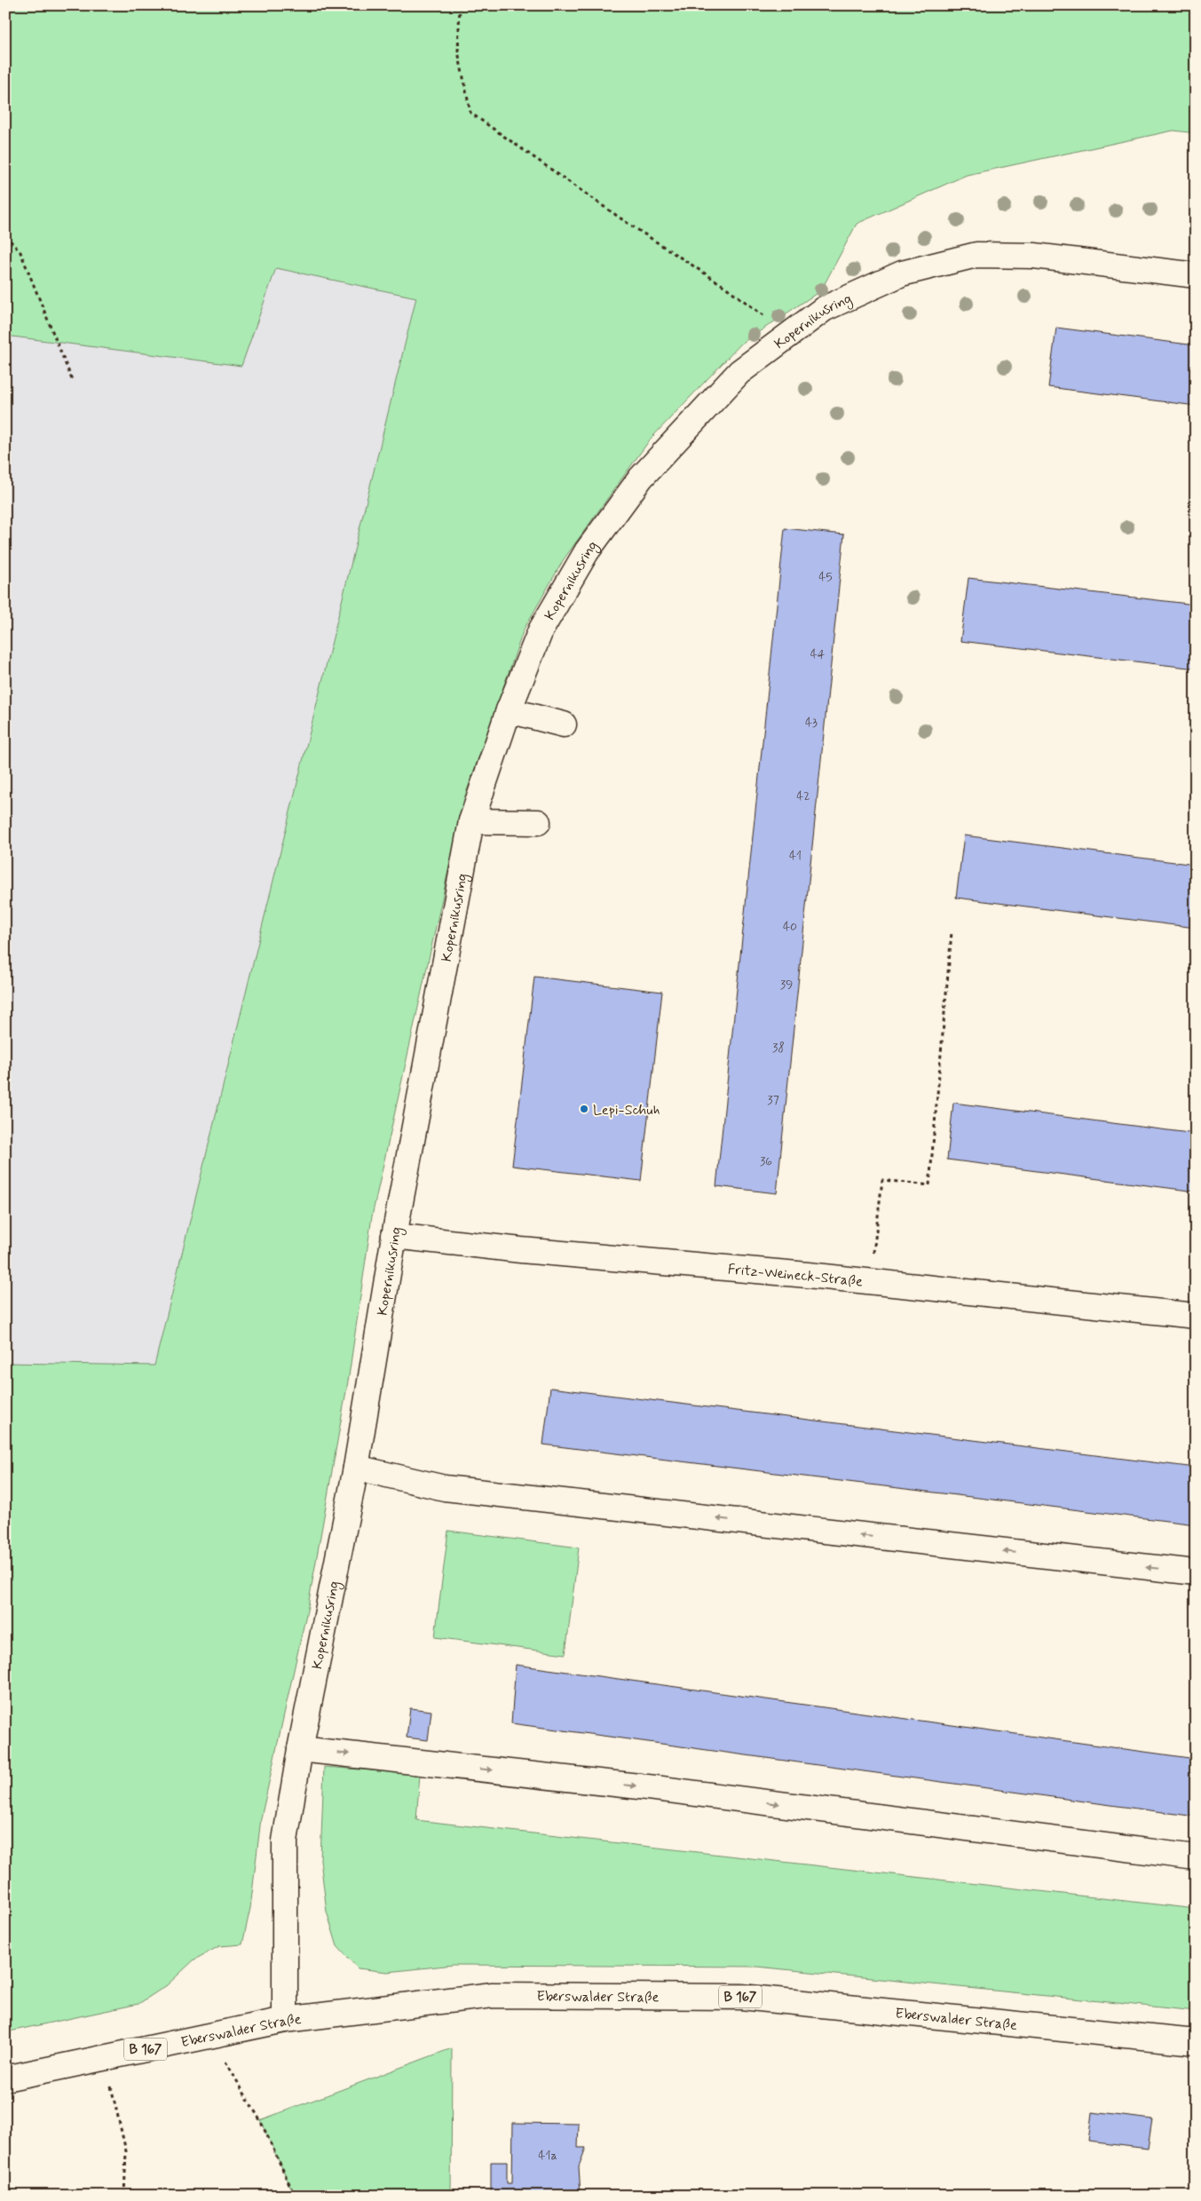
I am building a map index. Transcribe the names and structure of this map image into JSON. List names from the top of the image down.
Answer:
{
  "streets": {
    "street": [
      "Kopernikusring",
      "Fritz-Weineck-Straße",
      "Eberswalder Straße",
      "B 167"
    ]
  },
  "crossings": [
    ["Kopernikusring", "Fritz-Weineck-Straße"],
    ["Kopernikusring", "Eberswalder Straße"]
  ],
  "places": ["Lepi-Schuh"],
  "house_numbers": [
    "45",
    "44",
    "43",
    "42",
    "41",
    "40",
    "39",
    "38",
    "37",
    "36",
    "41a"
  ]
}
